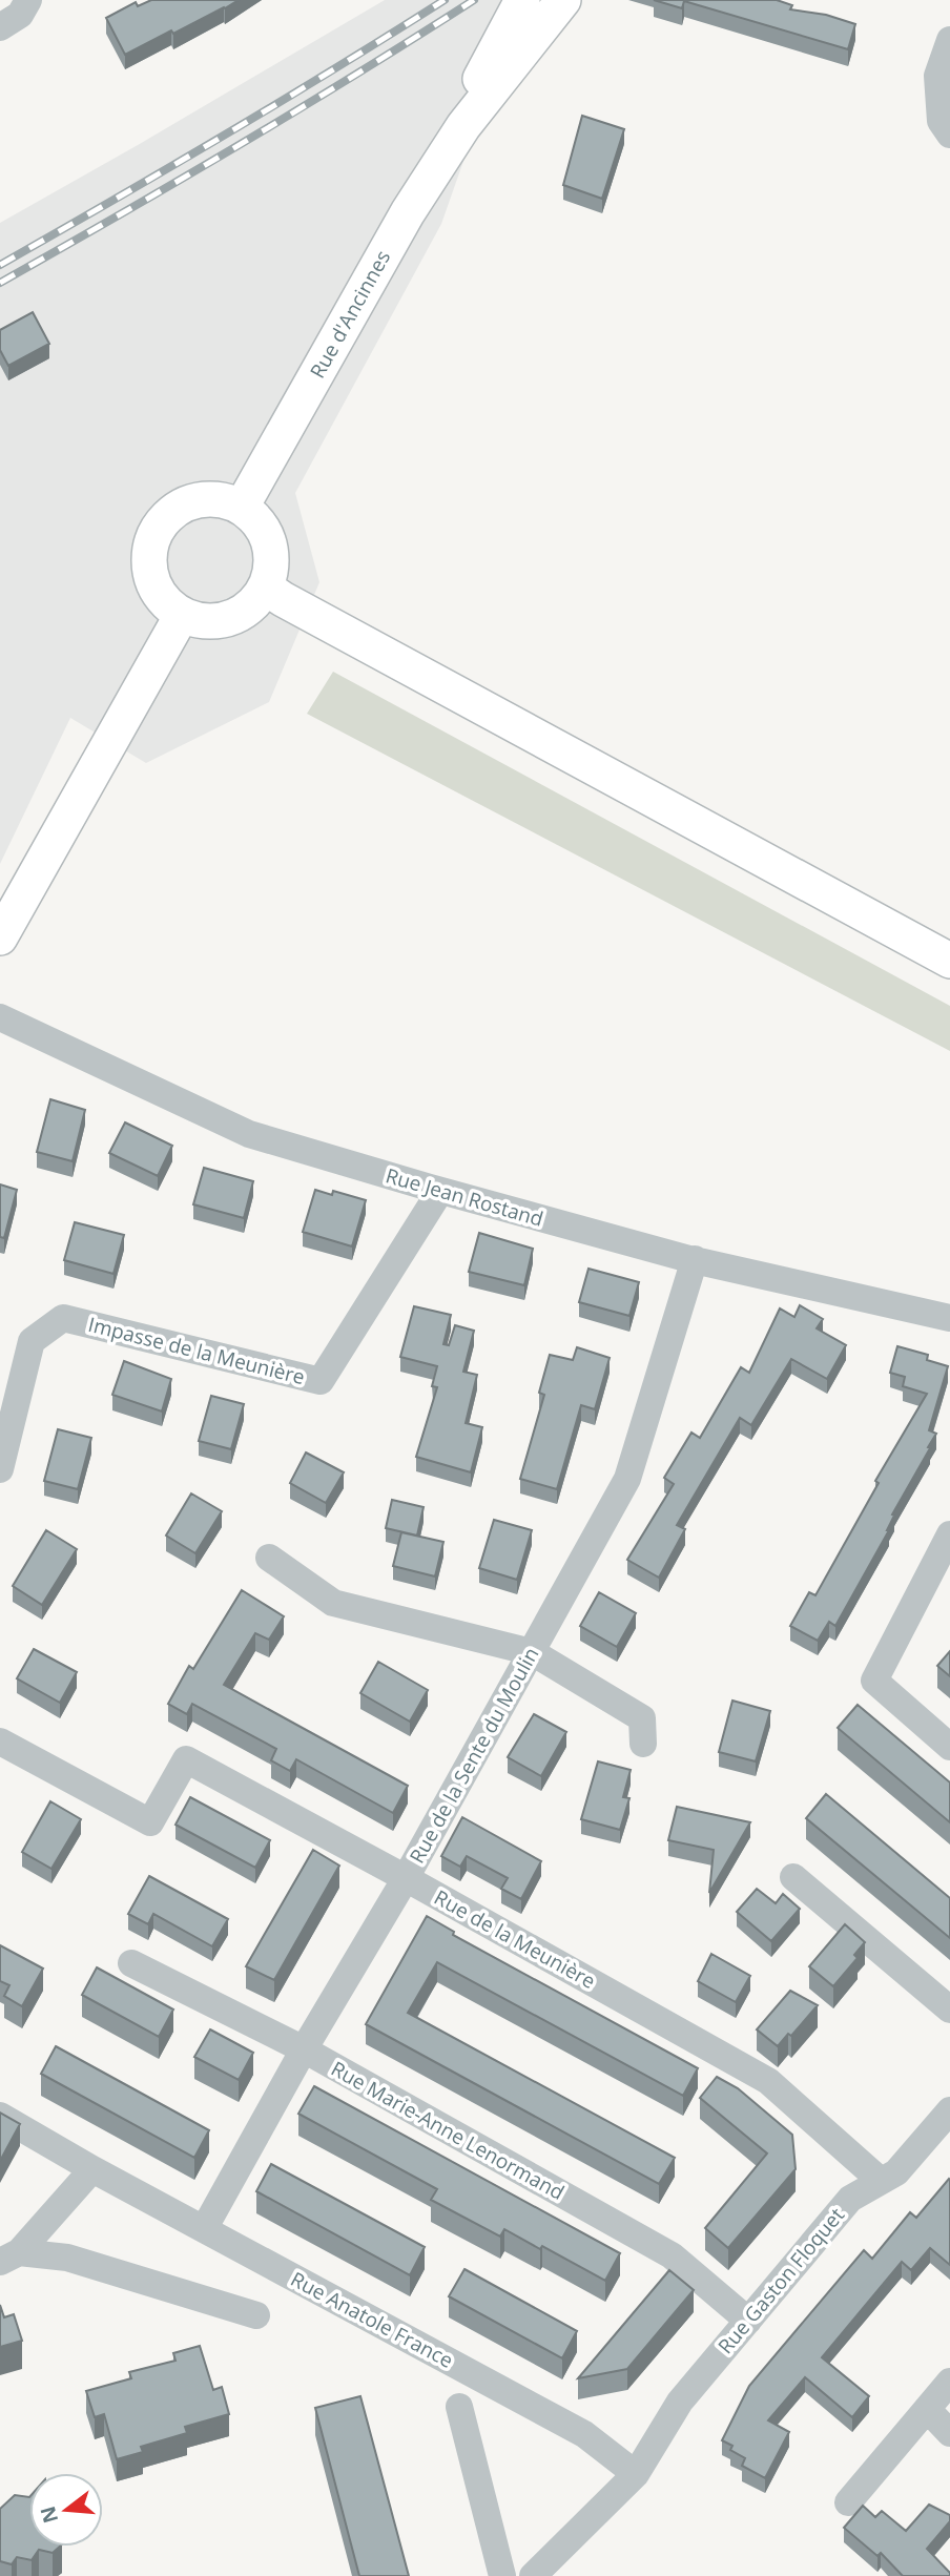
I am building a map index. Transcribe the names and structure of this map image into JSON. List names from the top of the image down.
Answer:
{
  "streets": {
    "main road": ["Rue d'Ancinnes"],
    "street": [
      "Rue Jean Rostand",
      "Impasse de la Meunière",
      "Rue de la Sente du Moulin",
      "Rue de la Meunière",
      "Rue Marie-Anne Lenormand",
      "Rue Gaston Floquet",
      "Rue Anatole France"
    ]
  },
  "crossings": [
    ["Rue Jean Rostand", "Impasse de la Meunière"],
    ["Rue Jean Rostand", "Rue de la Sente du Moulin"],
    ["Rue de la Sente du Moulin", "Rue de la Meunière"],
    ["Rue de la Sente du Moulin", "Rue Marie-Anne Lenormand"],
    ["Rue de la Sente du Moulin", "Rue Anatole France"],
    ["Rue de la Meunière", "Rue Gaston Floquet"],
    ["Rue Marie-Anne Lenormand", "Rue Gaston Floquet"],
    ["Rue Gaston Floquet", "Rue Anatole France"]
  ],
  "north": "left"
}
